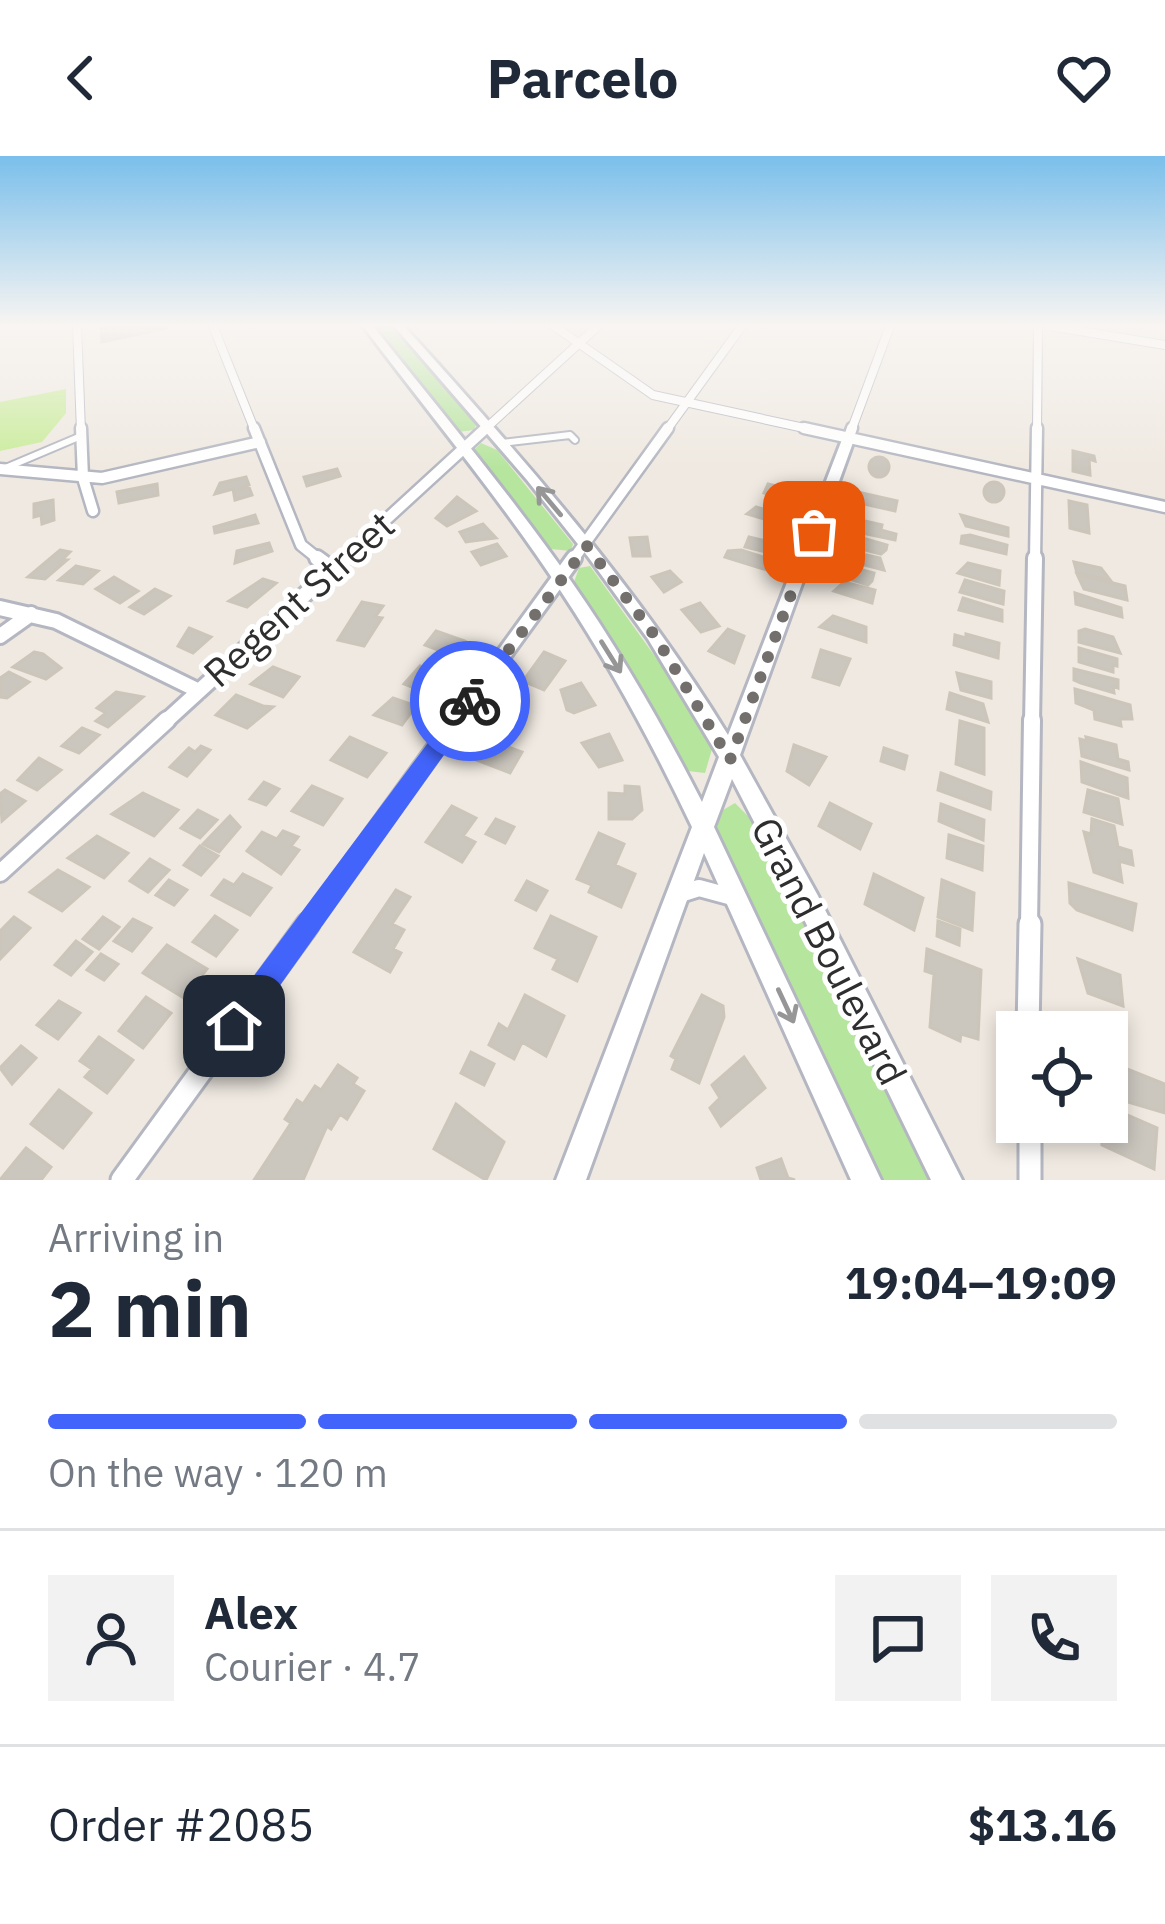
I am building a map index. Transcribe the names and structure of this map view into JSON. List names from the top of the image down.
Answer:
{
  "streets": {
    "street": ["Regent Street", "Grand Boulevard"]
  },
  "crossings": [
    ["Regent Street", "Grand Boulevard"]
  ],
  "page": {
    "header": "Parcelo",
    "heading": ["2 min", "Arriving in", "19:04–19:09"],
    "panel": [
      "Alex",
      "Courier · 4.7",
      "Order #2085",
      "$13.16"
    ],
    "bar": "On the way · 120 m"
  }
}
